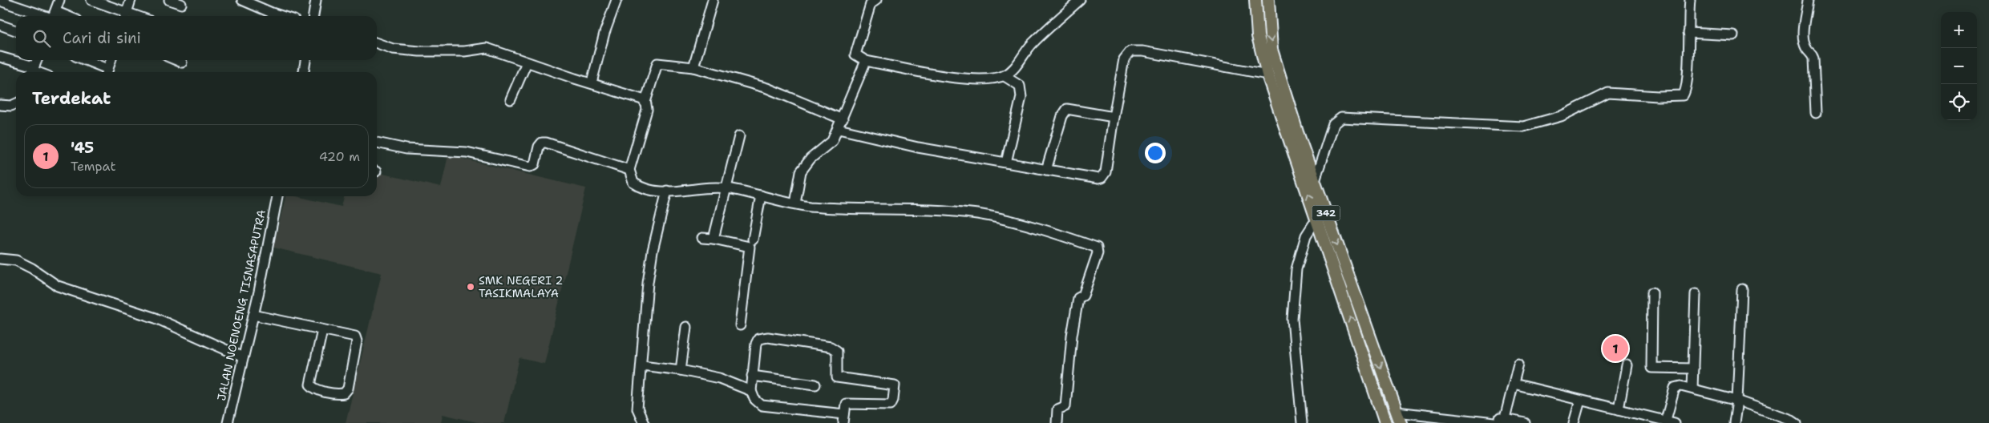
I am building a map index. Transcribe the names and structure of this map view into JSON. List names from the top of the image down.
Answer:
{
  "streets": {
    "main road": ["342"],
    "street": ["JALAN NOENOENG TISNASAPUTRA"]
  },
  "places": ["SMK NEGERI 2 TASIKMALAYA"],
  "page": {
    "map_buttons": ["+", "−"],
    "search": "Cari di sini",
    "heading": "Terdekat",
    "list": [
      {
        "mark": "1",
        "name": "'45",
        "note": "Tempat",
        "value": "420 m"
      }
    ],
    "pins": "1"
  }
}
